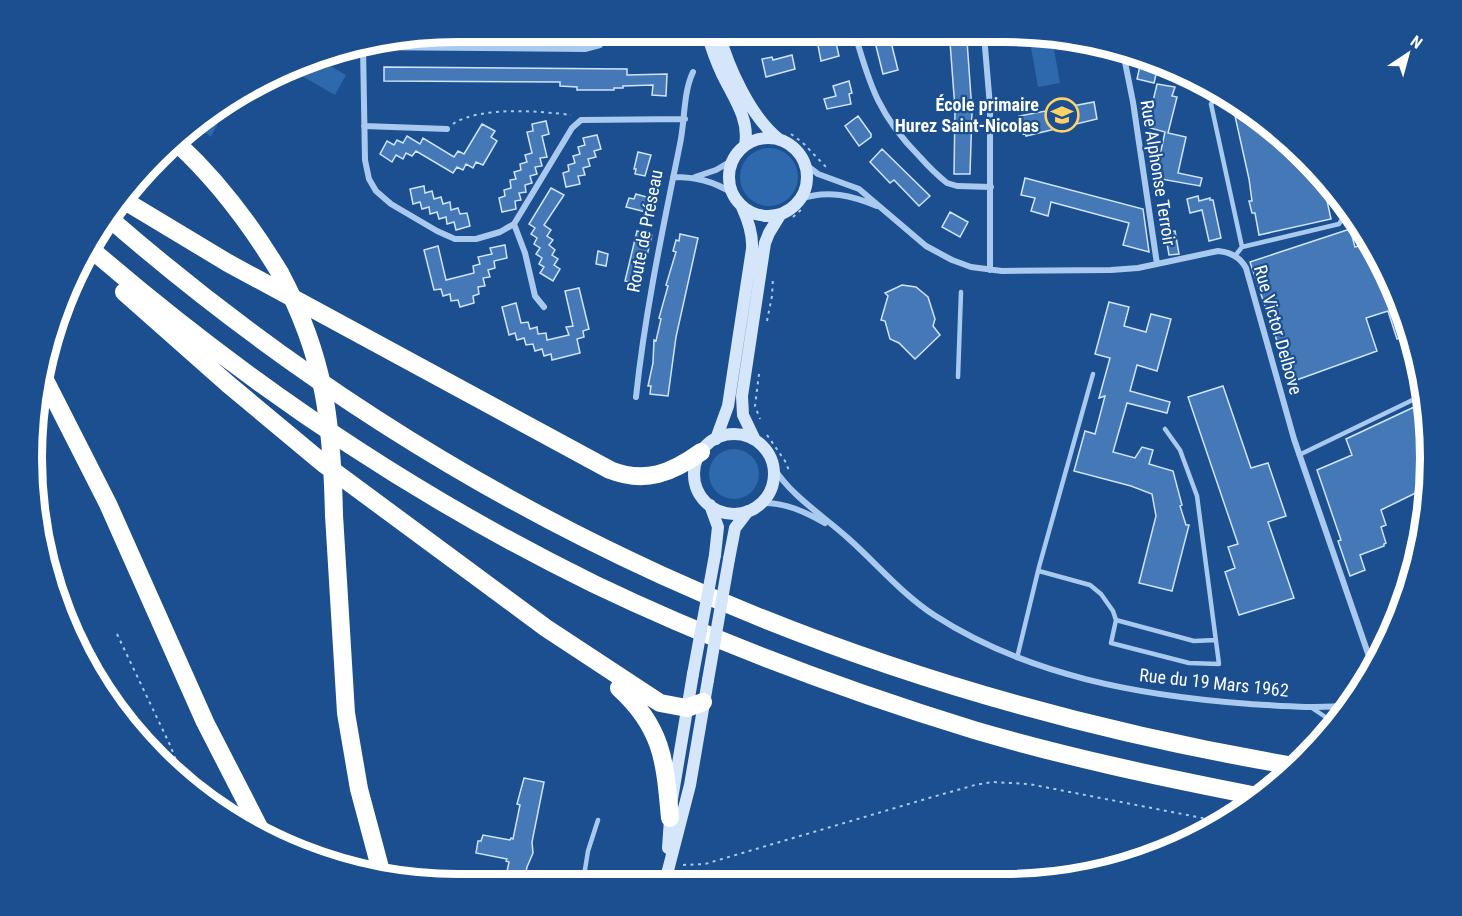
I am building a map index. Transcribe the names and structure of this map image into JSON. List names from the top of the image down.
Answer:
{
  "streets": {
    "street": [
      "Rue Alphonse Terroir",
      "Route de Préseau",
      "Rue Victor Delbove",
      "Rue du 19 Mars 1962"
    ]
  },
  "crossings": [
    ["Rue Alphonse Terroir", "Rue Victor Delbove"]
  ],
  "places": {
    "school or university": ["École primaire Hurez Saint-Nicolas"]
  },
  "north": "top right"
}
